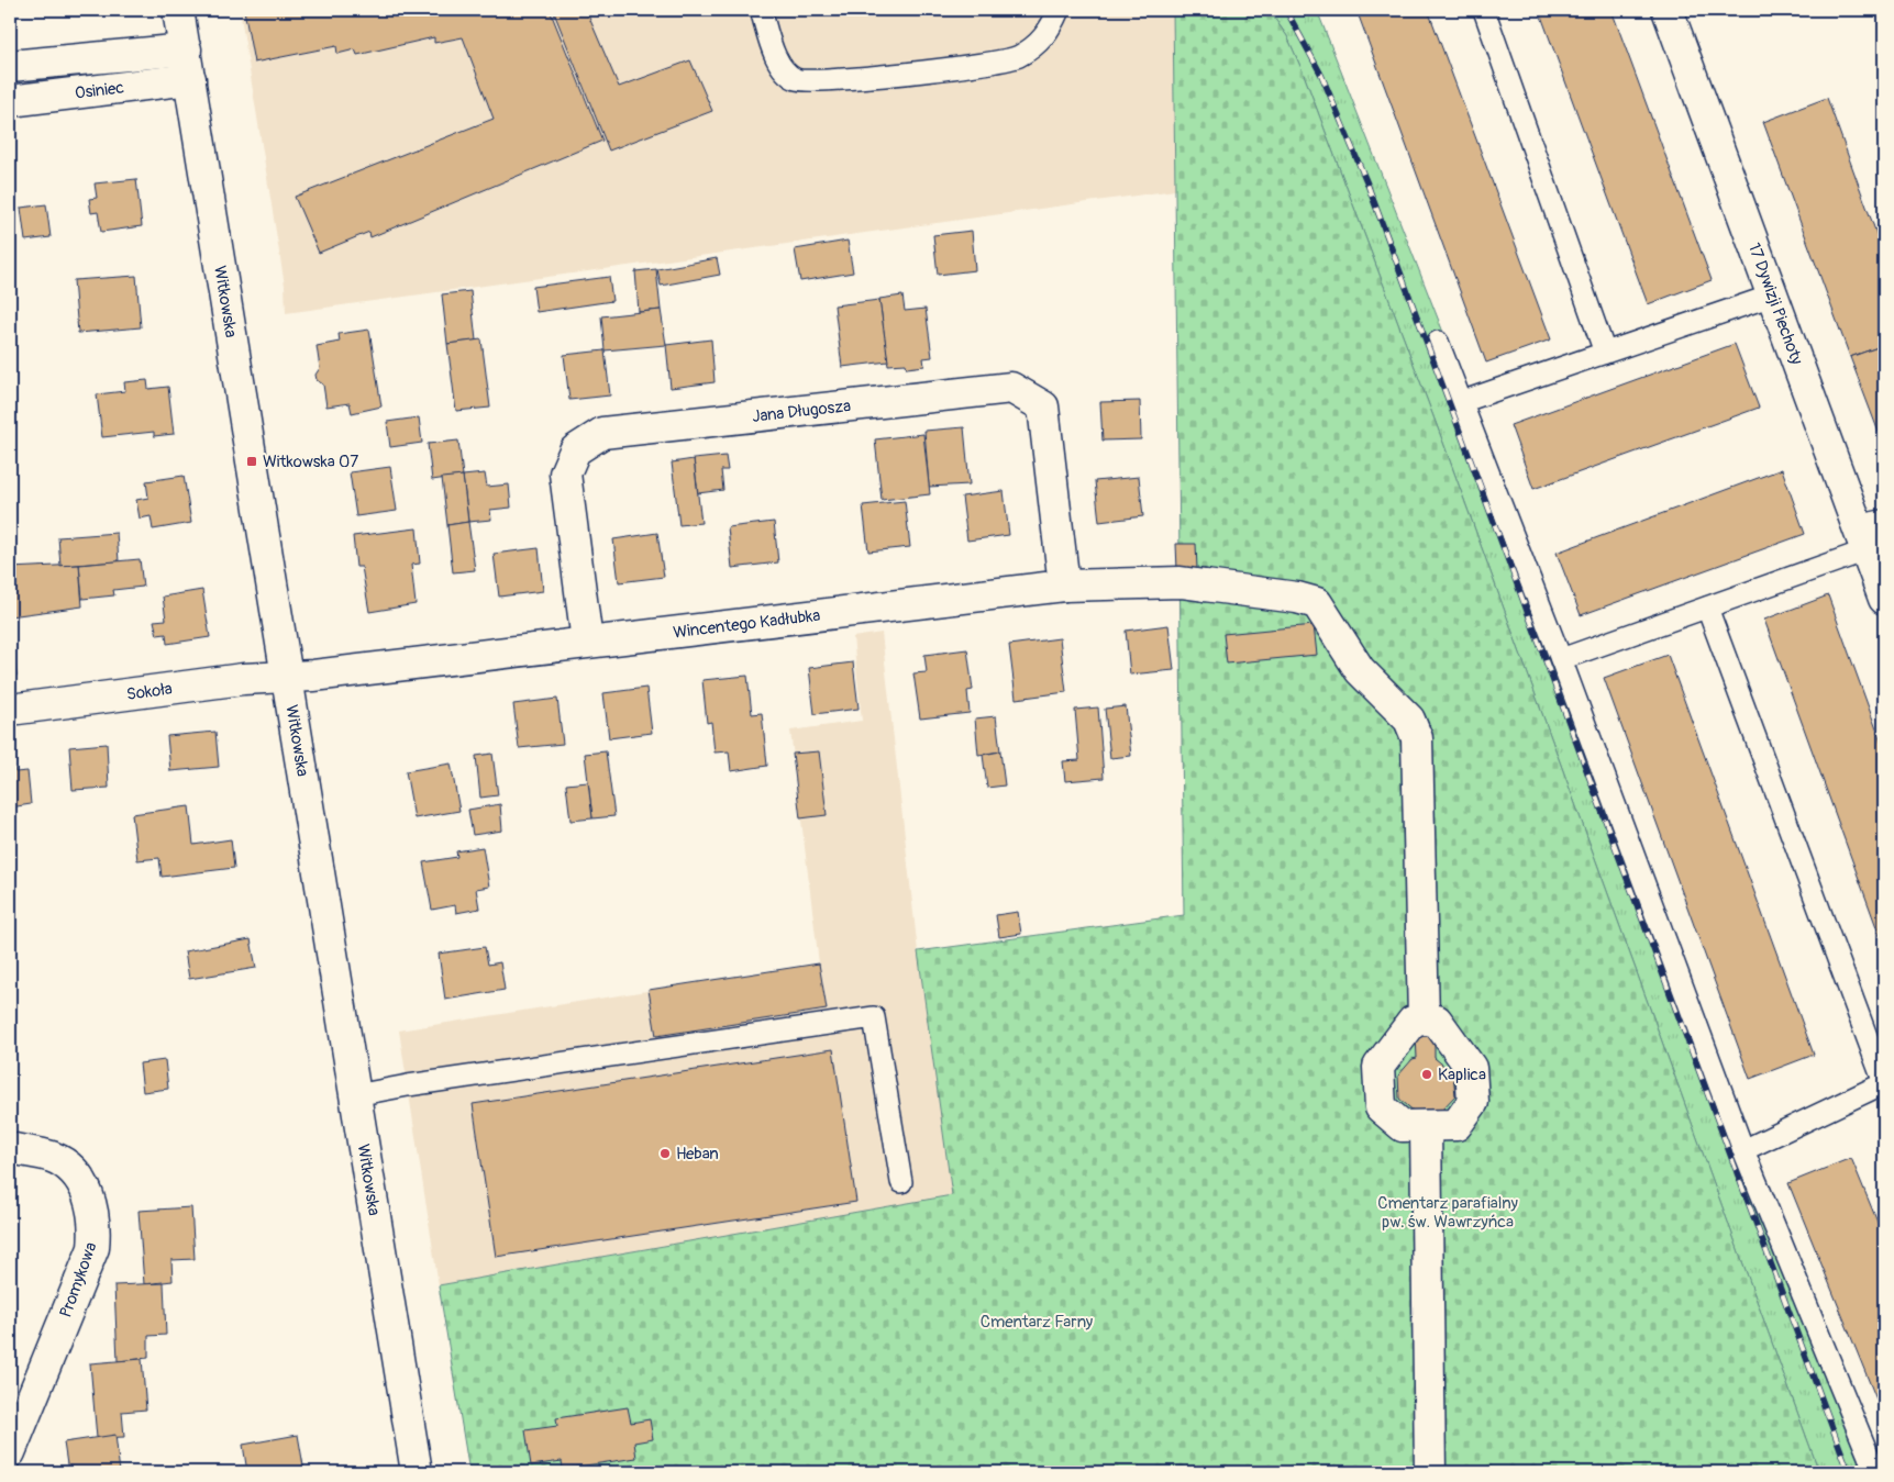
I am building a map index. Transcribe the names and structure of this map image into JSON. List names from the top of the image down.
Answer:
{
  "streets": {
    "street": [
      "Osiniec",
      "Witkowska",
      "17 Dywizji Piechoty",
      "Jana Długosza",
      "Wincentego Kadłubka",
      "Sokoła",
      "Promykowa"
    ]
  },
  "crossings": [
    ["Osiniec", "Witkowska"],
    ["Witkowska", "Wincentego Kadłubka"],
    ["Witkowska", "Sokoła"],
    ["Jana Długosza", "Wincentego Kadłubka"],
    ["Wincentego Kadłubka", "Sokoła"]
  ],
  "parks": ["Cmentarz parafialny pw. św. Wawrzyńca", "Cmentarz Farny"],
  "places": {
    "transit": ["Witkowska 07"],
    "other": ["Kaplica", "Heban"]
  }
}
